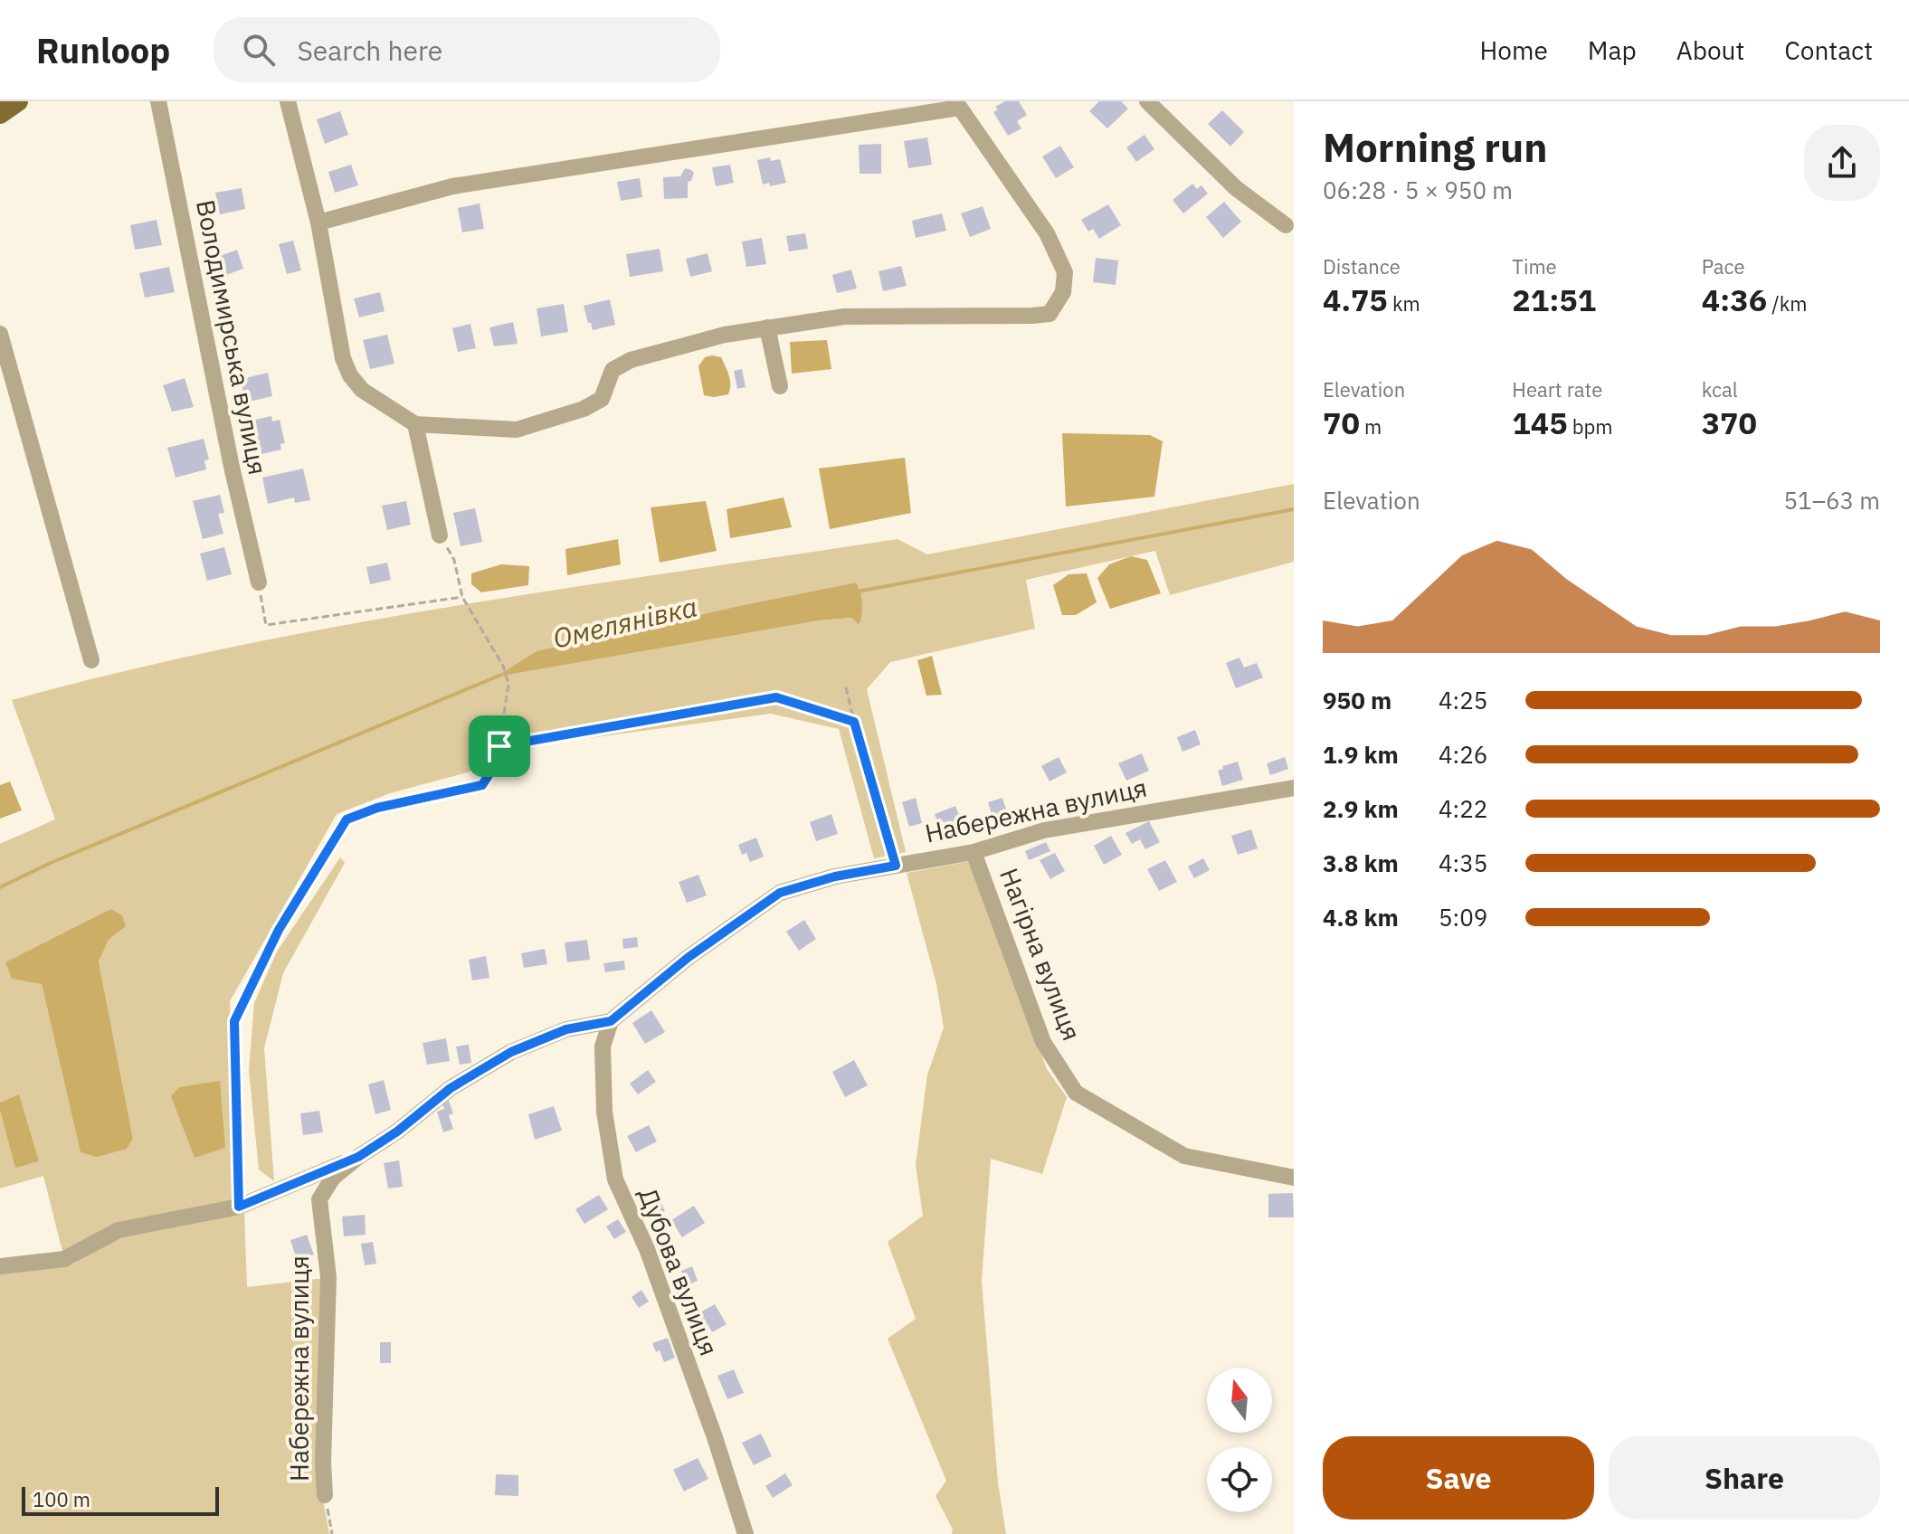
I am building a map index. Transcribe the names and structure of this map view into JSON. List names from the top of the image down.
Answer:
{
  "streets": {
    "street": [
      "Володимирська вулиця",
      "Набережна вулиця",
      "Нагірна вулиця",
      "Дубова вулиця"
    ]
  },
  "crossings": [
    ["Набережна вулиця", "Нагірна вулиця"],
    ["Набережна вулиця", "Дубова вулиця"]
  ],
  "water": ["Омелянівка"],
  "scale_bar": "100 m",
  "north": "top",
  "page": {
    "header": "Runloop",
    "search": "Search here",
    "nav": [
      "Home",
      "Map",
      "About",
      "Contact"
    ],
    "heading": ["Morning run", "06:28 · 5 × 950 m"],
    "stats": [
      ["Distance", "4.75 km"],
      ["Time", "21:51"],
      ["Pace", "4:36 /km"],
      ["Elevation", "70 m"],
      ["Heart rate", "145 bpm"],
      ["kcal", "370"]
    ],
    "chart": ["Elevation", "51–63 m"],
    "list": [
      {
        "name": "950 m",
        "note": "4:25"
      },
      {
        "name": "1.9 km",
        "note": "4:26"
      },
      {
        "name": "2.9 km",
        "note": "4:22"
      },
      {
        "name": "3.8 km",
        "note": "4:35"
      },
      {
        "name": "4.8 km",
        "note": "5:09"
      }
    ],
    "buttons": ["Save", "Share"],
    "scale": "100 m"
  }
}
